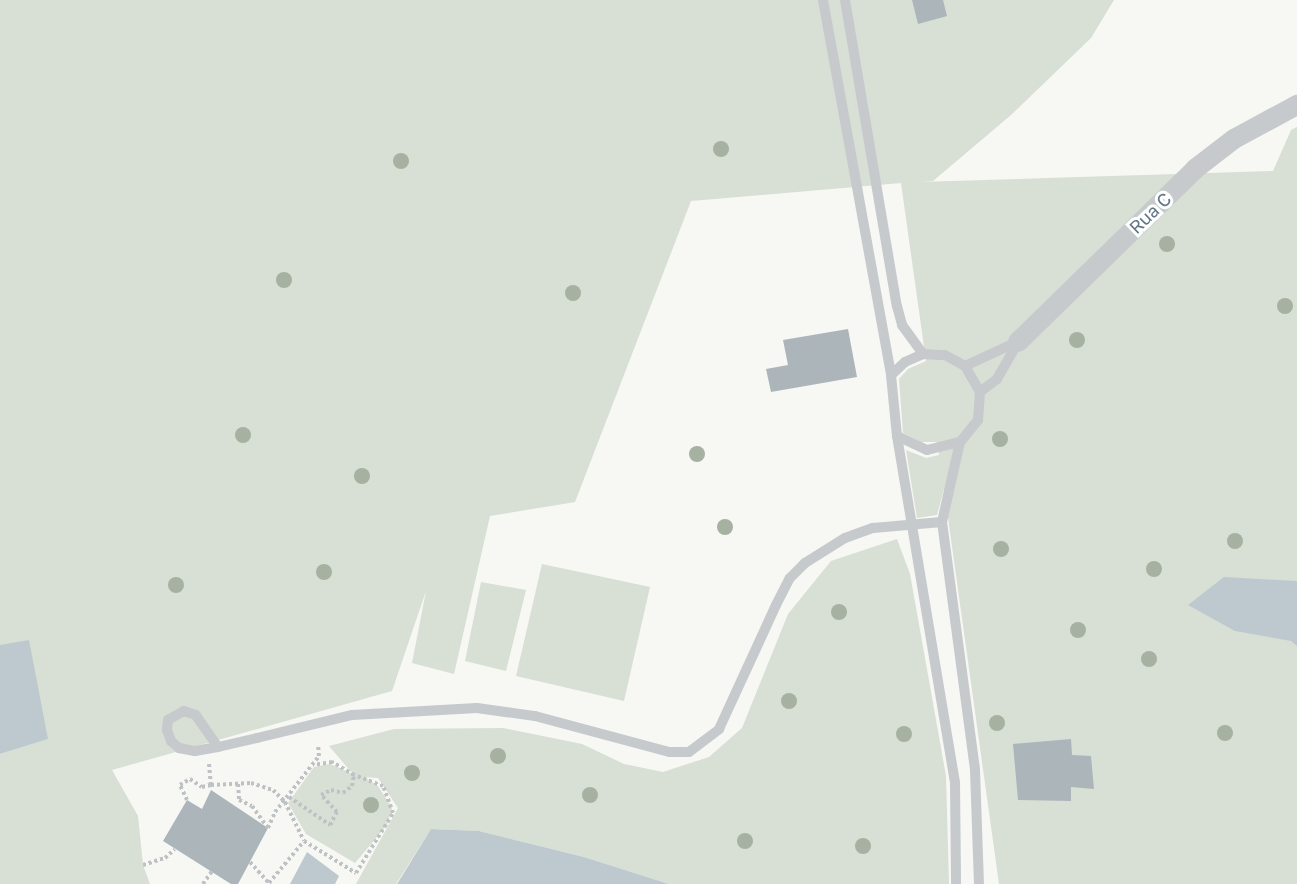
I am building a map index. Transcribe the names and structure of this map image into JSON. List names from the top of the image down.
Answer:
{
  "streets": {
    "street": ["Rua C"]
  }
}
